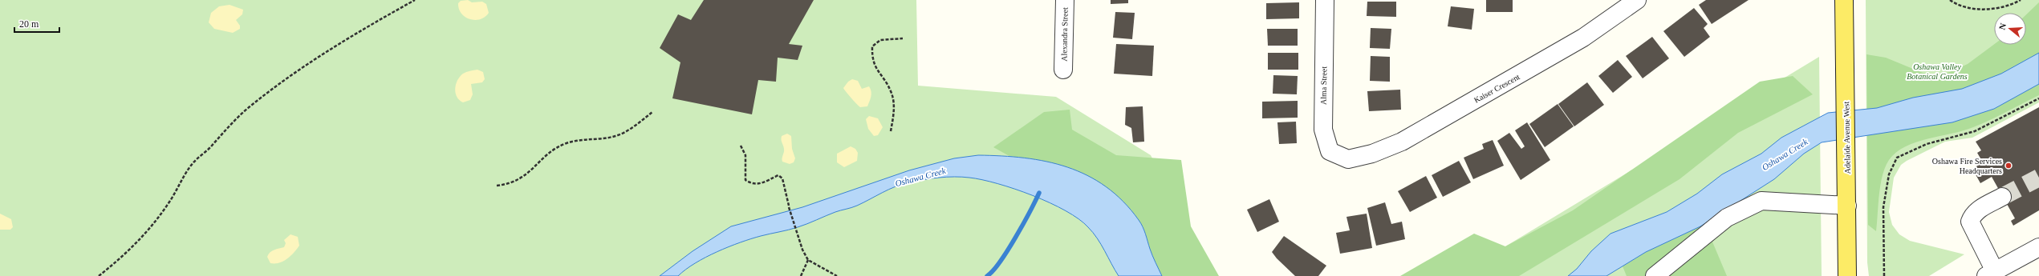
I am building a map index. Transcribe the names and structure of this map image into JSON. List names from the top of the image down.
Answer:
{
  "streets": {
    "main road": ["Adelaide Avenue West"],
    "street": ["Alexandra Street", "Alma Street", "Kaiser Crescent"]
  },
  "crossings": [
    ["Alma Street", "Kaiser Crescent"]
  ],
  "water": ["Oshawa Creek"],
  "parks": ["Oshawa Valley Botanical Gardens"],
  "places": ["Oshawa Fire Services Headquarters"],
  "scale_bar": "20 m",
  "north": "left"
}
